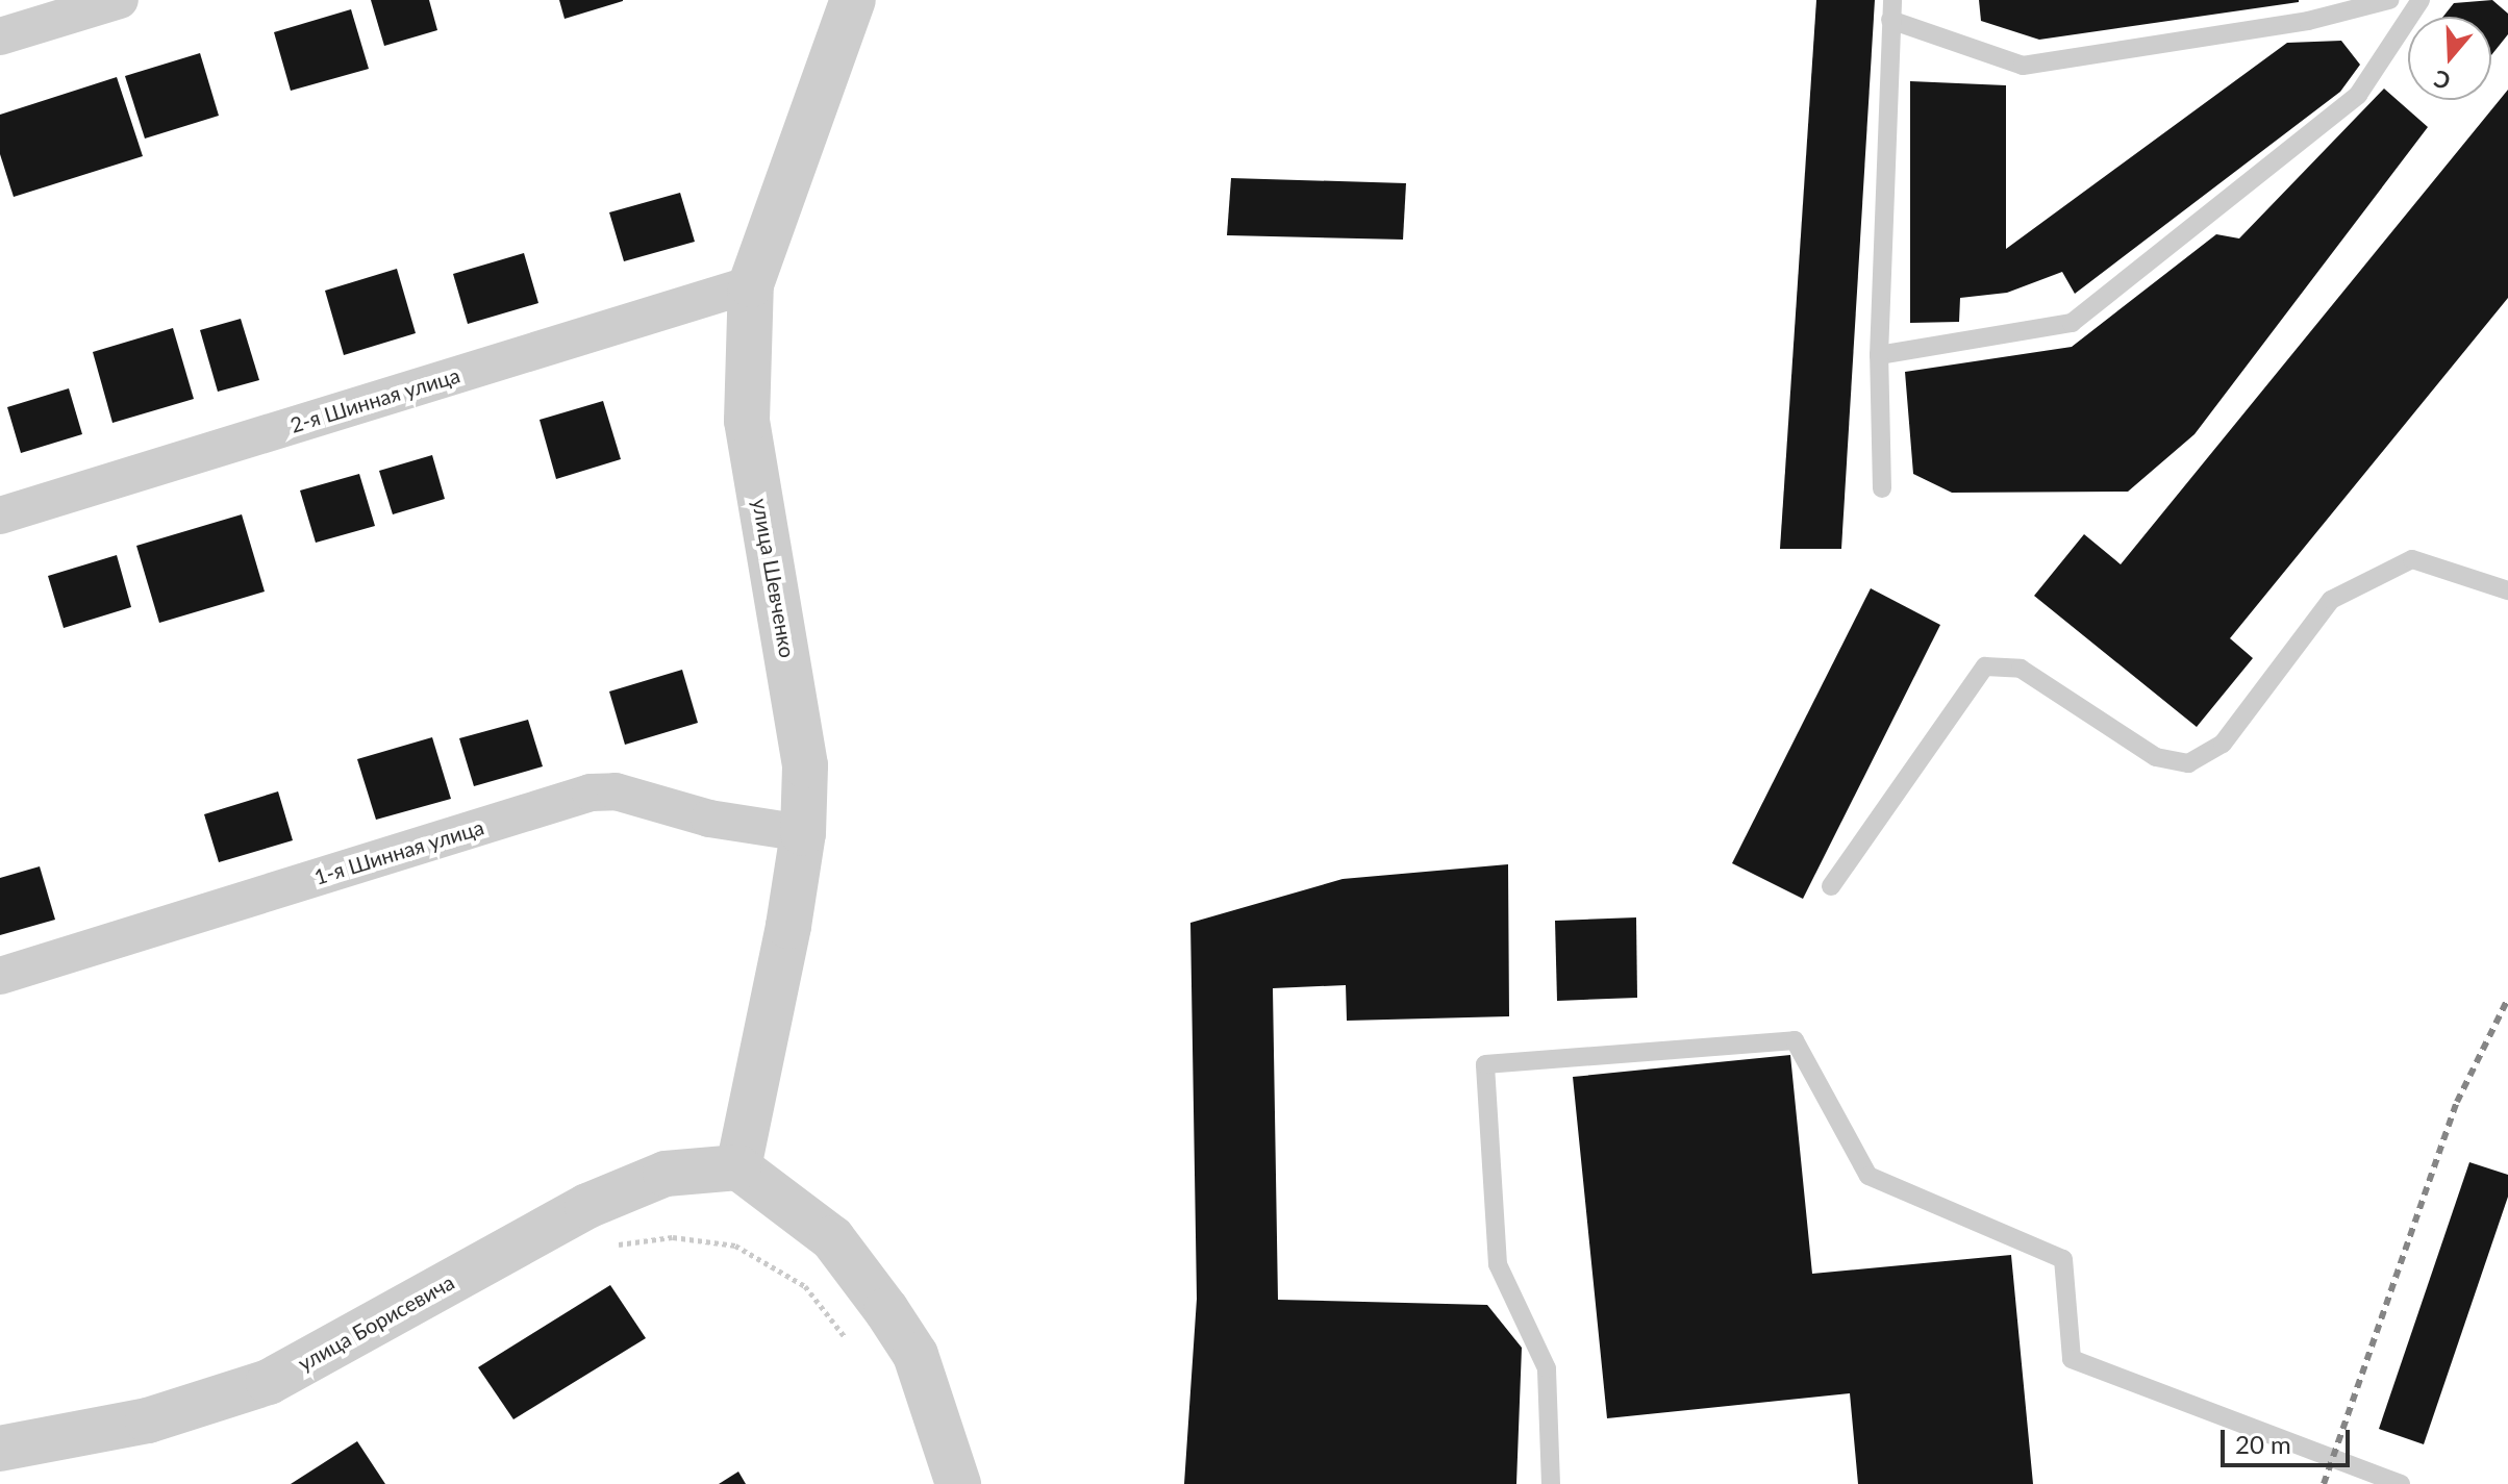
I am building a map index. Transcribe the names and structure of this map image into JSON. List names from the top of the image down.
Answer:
{
  "streets": {
    "street": [
      "2-я Шинная улица",
      "улица Шевченко",
      "1-я Шинная улица",
      "улица Борисевича"
    ]
  },
  "crossings": [
    ["2-я Шинная улица", "улица Шевченко"],
    ["улица Шевченко", "1-я Шинная улица"],
    ["улица Шевченко", "улица Борисевича"]
  ],
  "scale_bar": "20 m",
  "north": "bottom"
}
